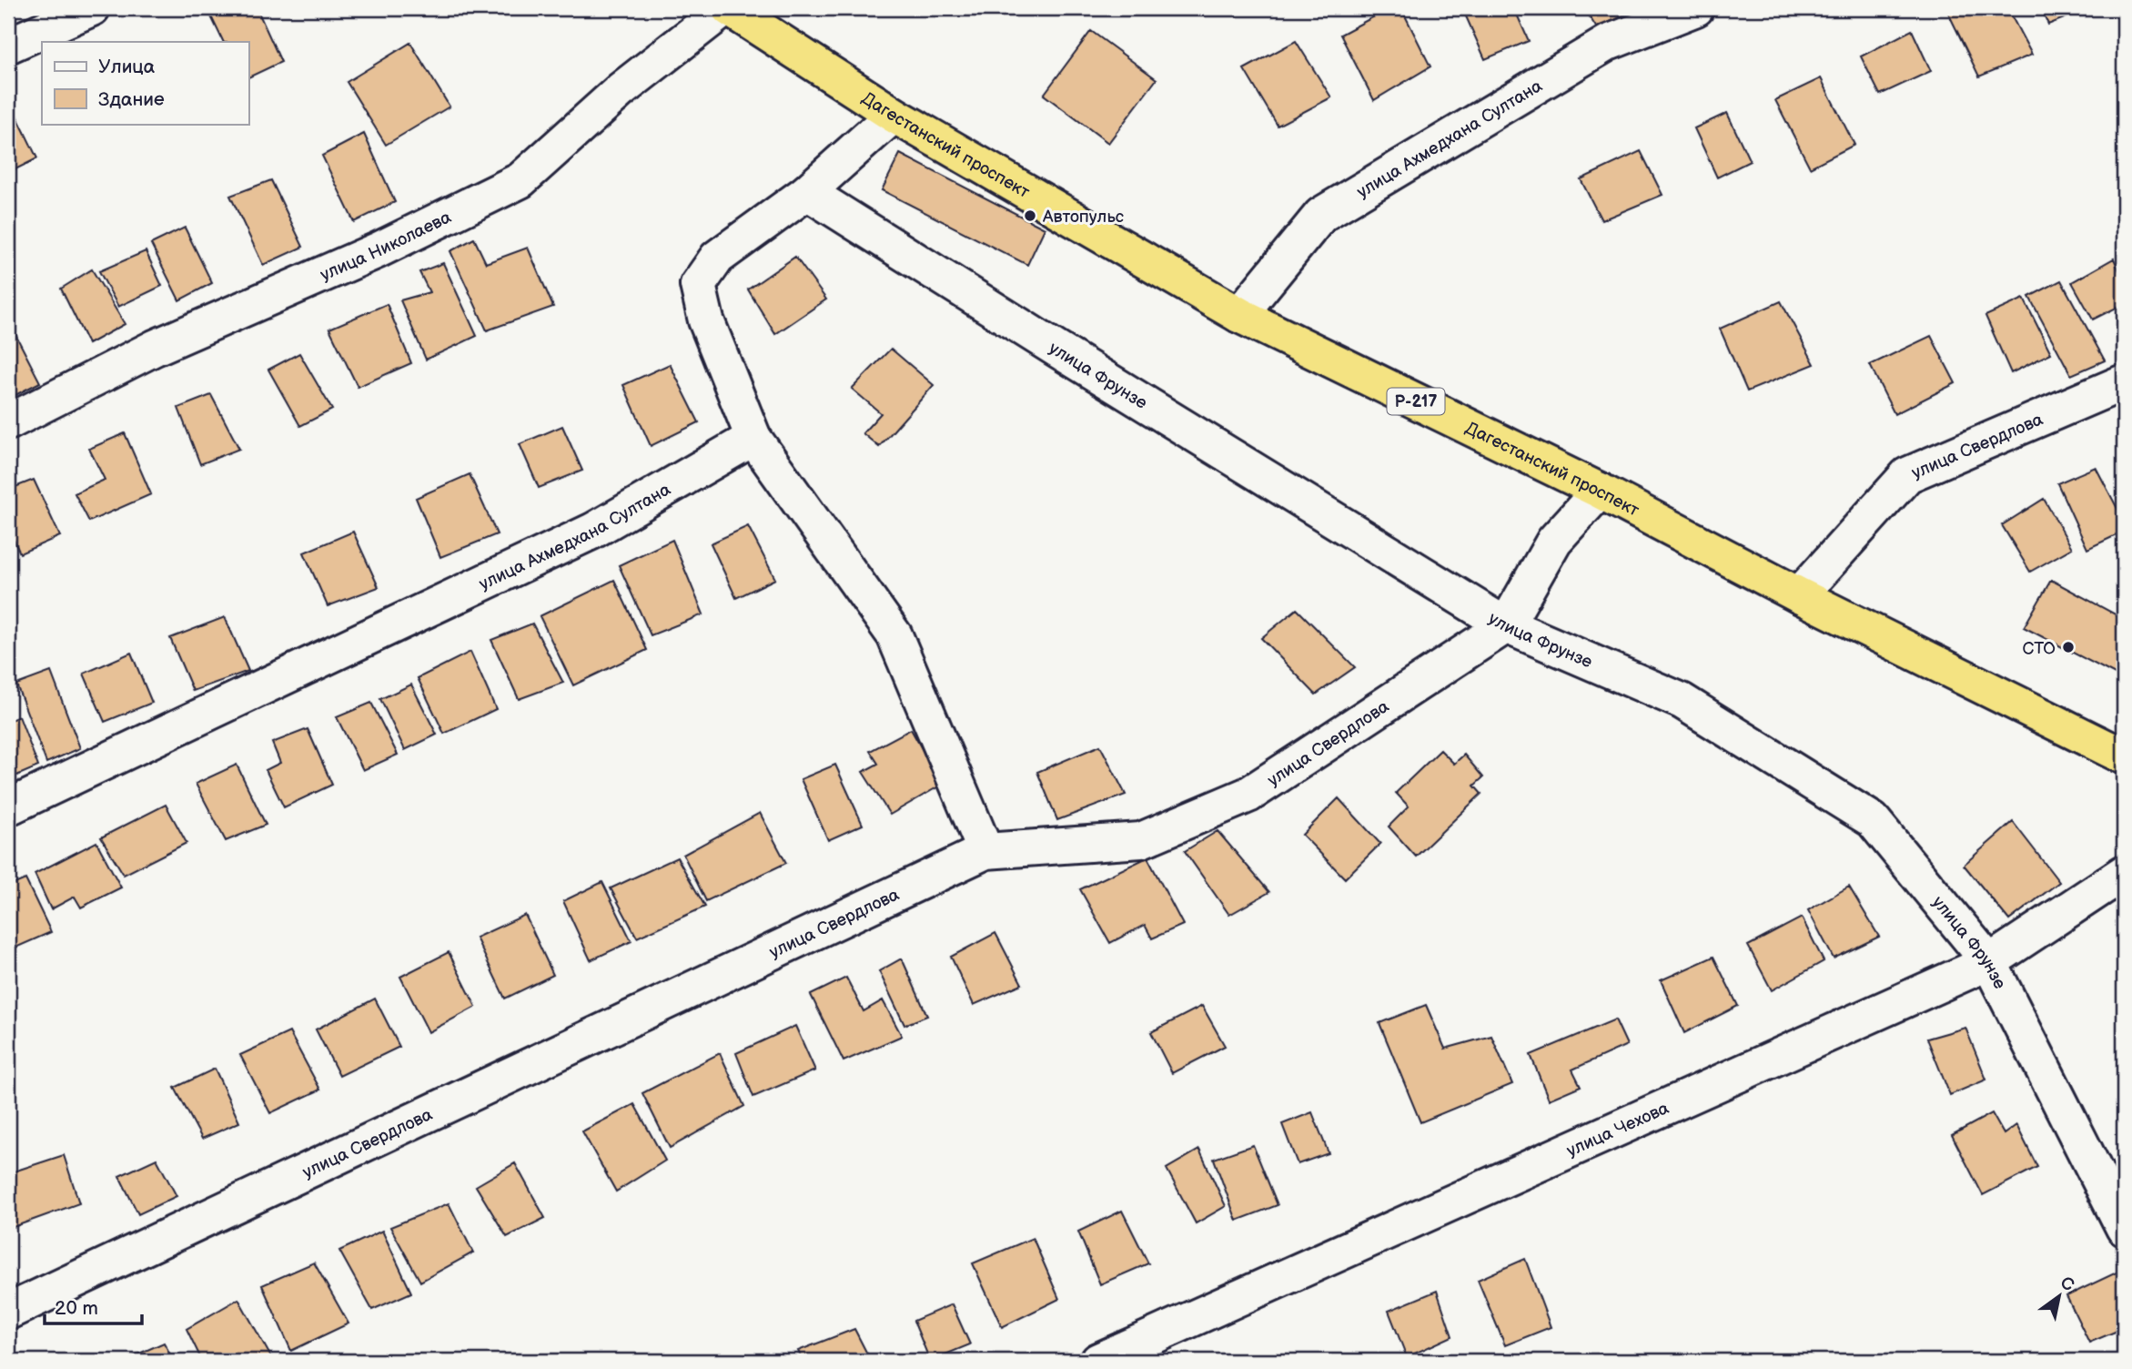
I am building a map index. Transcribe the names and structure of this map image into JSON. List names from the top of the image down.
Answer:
{
  "streets": {
    "highway": ["Дагестанский проспект", "Р-217"],
    "street": [
      "улица Ахмедхана Султана",
      "улица Николаева",
      "улица Фрунзе",
      "улица Свердлова",
      "улица Чехова"
    ]
  },
  "crossings": [
    ["улица Ахмедхана Султана", "Дагестанский проспект"],
    ["Дагестанский проспект", "улица Николаева"],
    ["Дагестанский проспект", "улица Свердлова"],
    ["улица Фрунзе", "улица Свердлова"],
    ["улица Фрунзе", "улица Чехова"]
  ],
  "places": ["Автопульс", "СТО"],
  "legend": ["Улица", "Здание"],
  "scale_bar": "20 m",
  "north": "top right"
}
